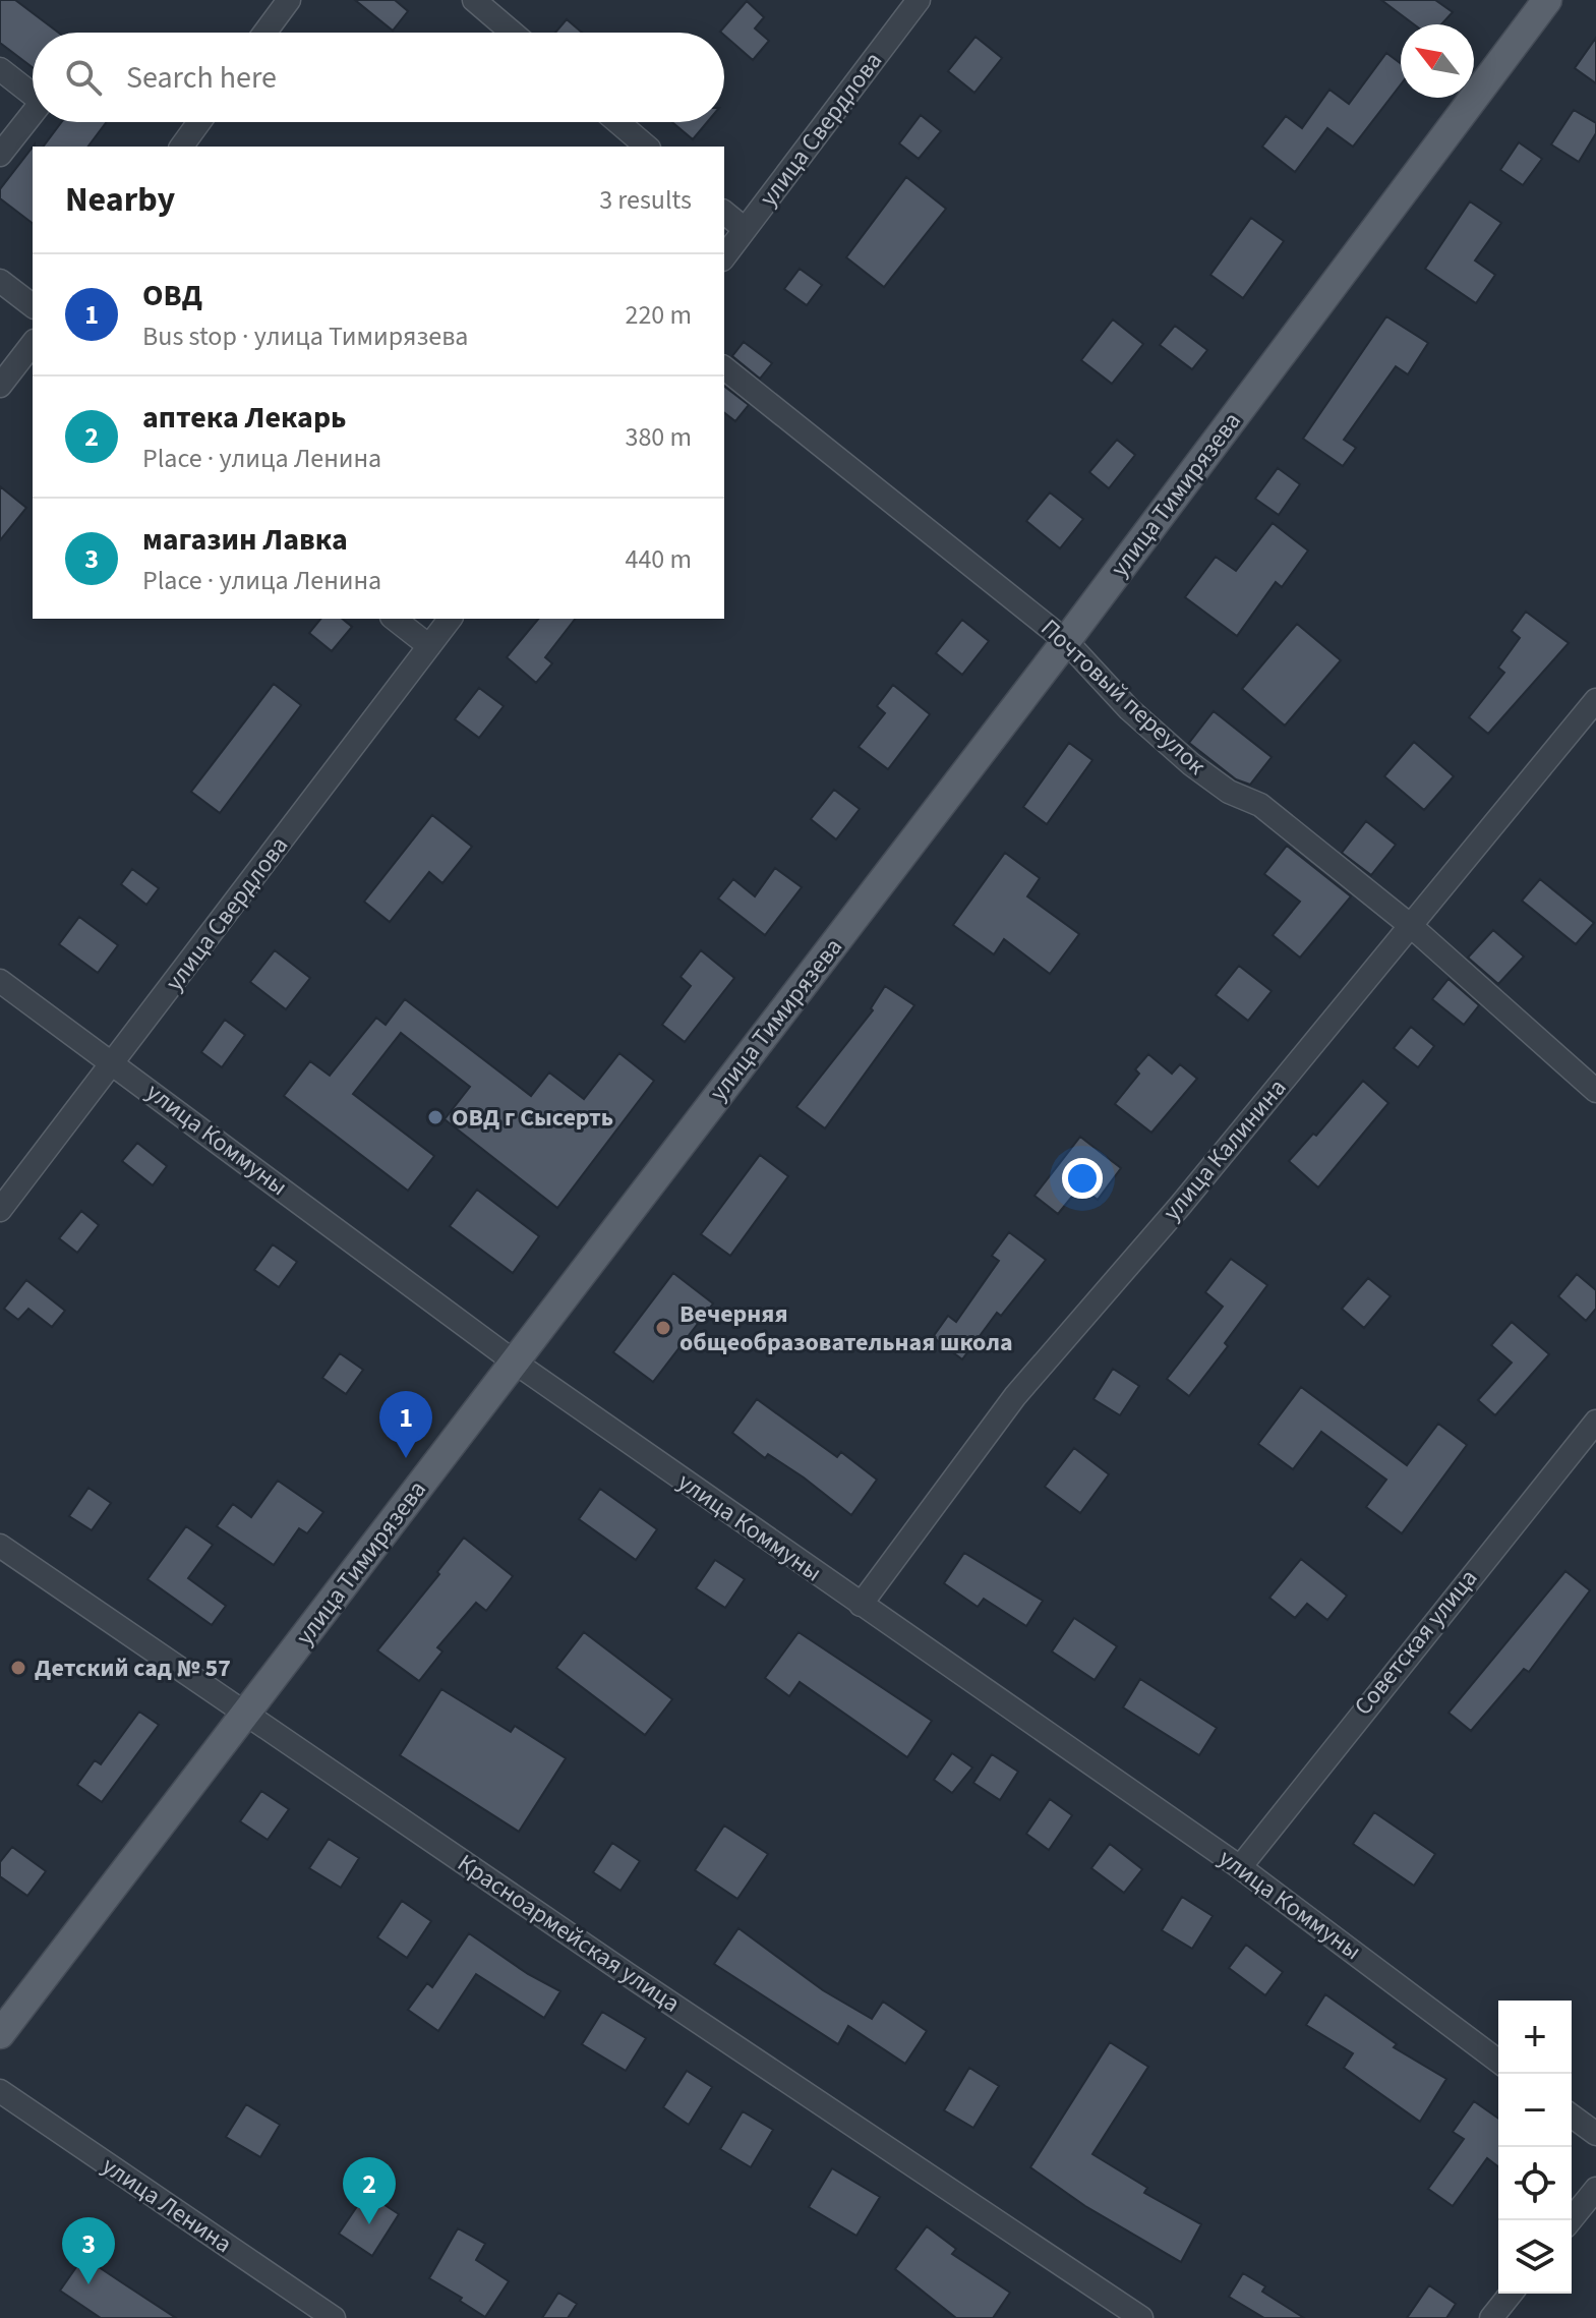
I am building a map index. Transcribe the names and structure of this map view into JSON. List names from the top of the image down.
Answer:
{
  "streets": {
    "main road": ["улица Тимирязева"],
    "street": [
      "улица Свердлова",
      "Почтовый переулок",
      "улица Коммуны",
      "улица Калинина",
      "Советская улица",
      "Красноармейская улица",
      "улица Ленина"
    ]
  },
  "crossings": [
    ["улица Свердлова", "улица Коммуны"],
    ["улица Тимирязева", "Почтовый переулок"],
    ["улица Тимирязева", "улица Коммуны"],
    ["улица Тимирязева", "Красноармейская улица"],
    ["Почтовый переулок", "улица Калинина"],
    ["улица Коммуны", "улица Калинина"],
    ["улица Коммуны", "Советская улица"]
  ],
  "places": ["ОВД г Сысерть", "Вечерняя общеобразовательная школа", "Детский сад № 57"],
  "north": "top left",
  "page": {
    "search": "Search here",
    "heading": ["Nearby", "3 results"],
    "list": [
      {
        "mark": "1",
        "name": "ОВД",
        "note": "Bus stop · улица Тимирязева",
        "value": "220 m"
      },
      {
        "mark": "2",
        "name": "аптека Лекарь",
        "note": "Place · улица Ленина",
        "value": "380 m"
      },
      {
        "mark": "3",
        "name": "магазин Лавка",
        "note": "Place · улица Ленина",
        "value": "440 m"
      }
    ],
    "pins": ["1", "2", "3"],
    "map_buttons": ["+", "−"]
  }
}
